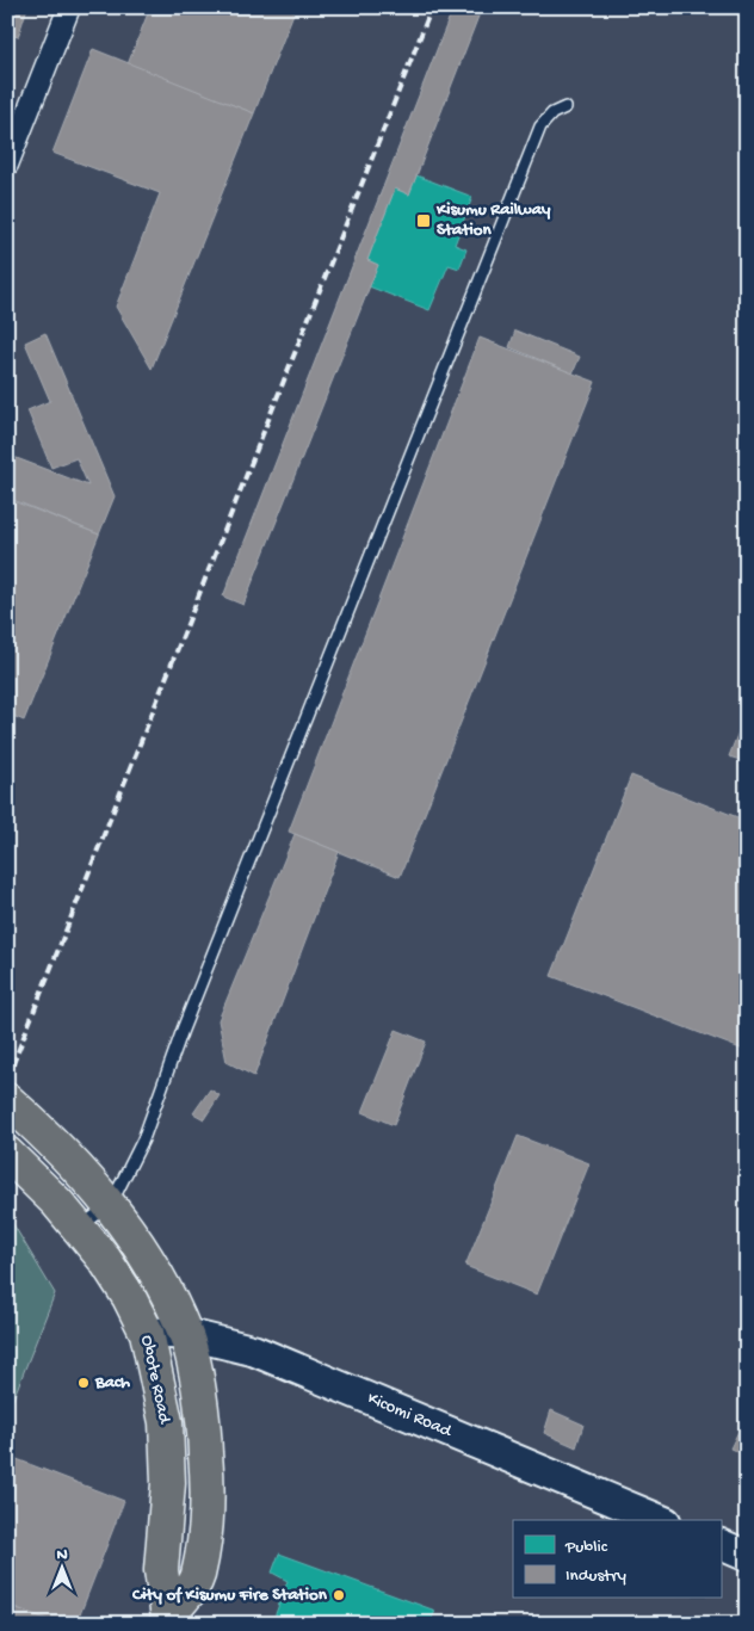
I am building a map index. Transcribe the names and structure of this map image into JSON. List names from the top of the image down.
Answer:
{
  "streets": {
    "highway": ["Obote Road"],
    "main road": ["Kicomi Road"]
  },
  "crossings": [
    ["Obote Road", "Kicomi Road"]
  ],
  "places": {
    "transit": ["Kisumu Railway Station"],
    "other": ["Bach", "City of Kisumu Fire Station"]
  },
  "legend": ["Public", "Industry"],
  "north": "top"
}
